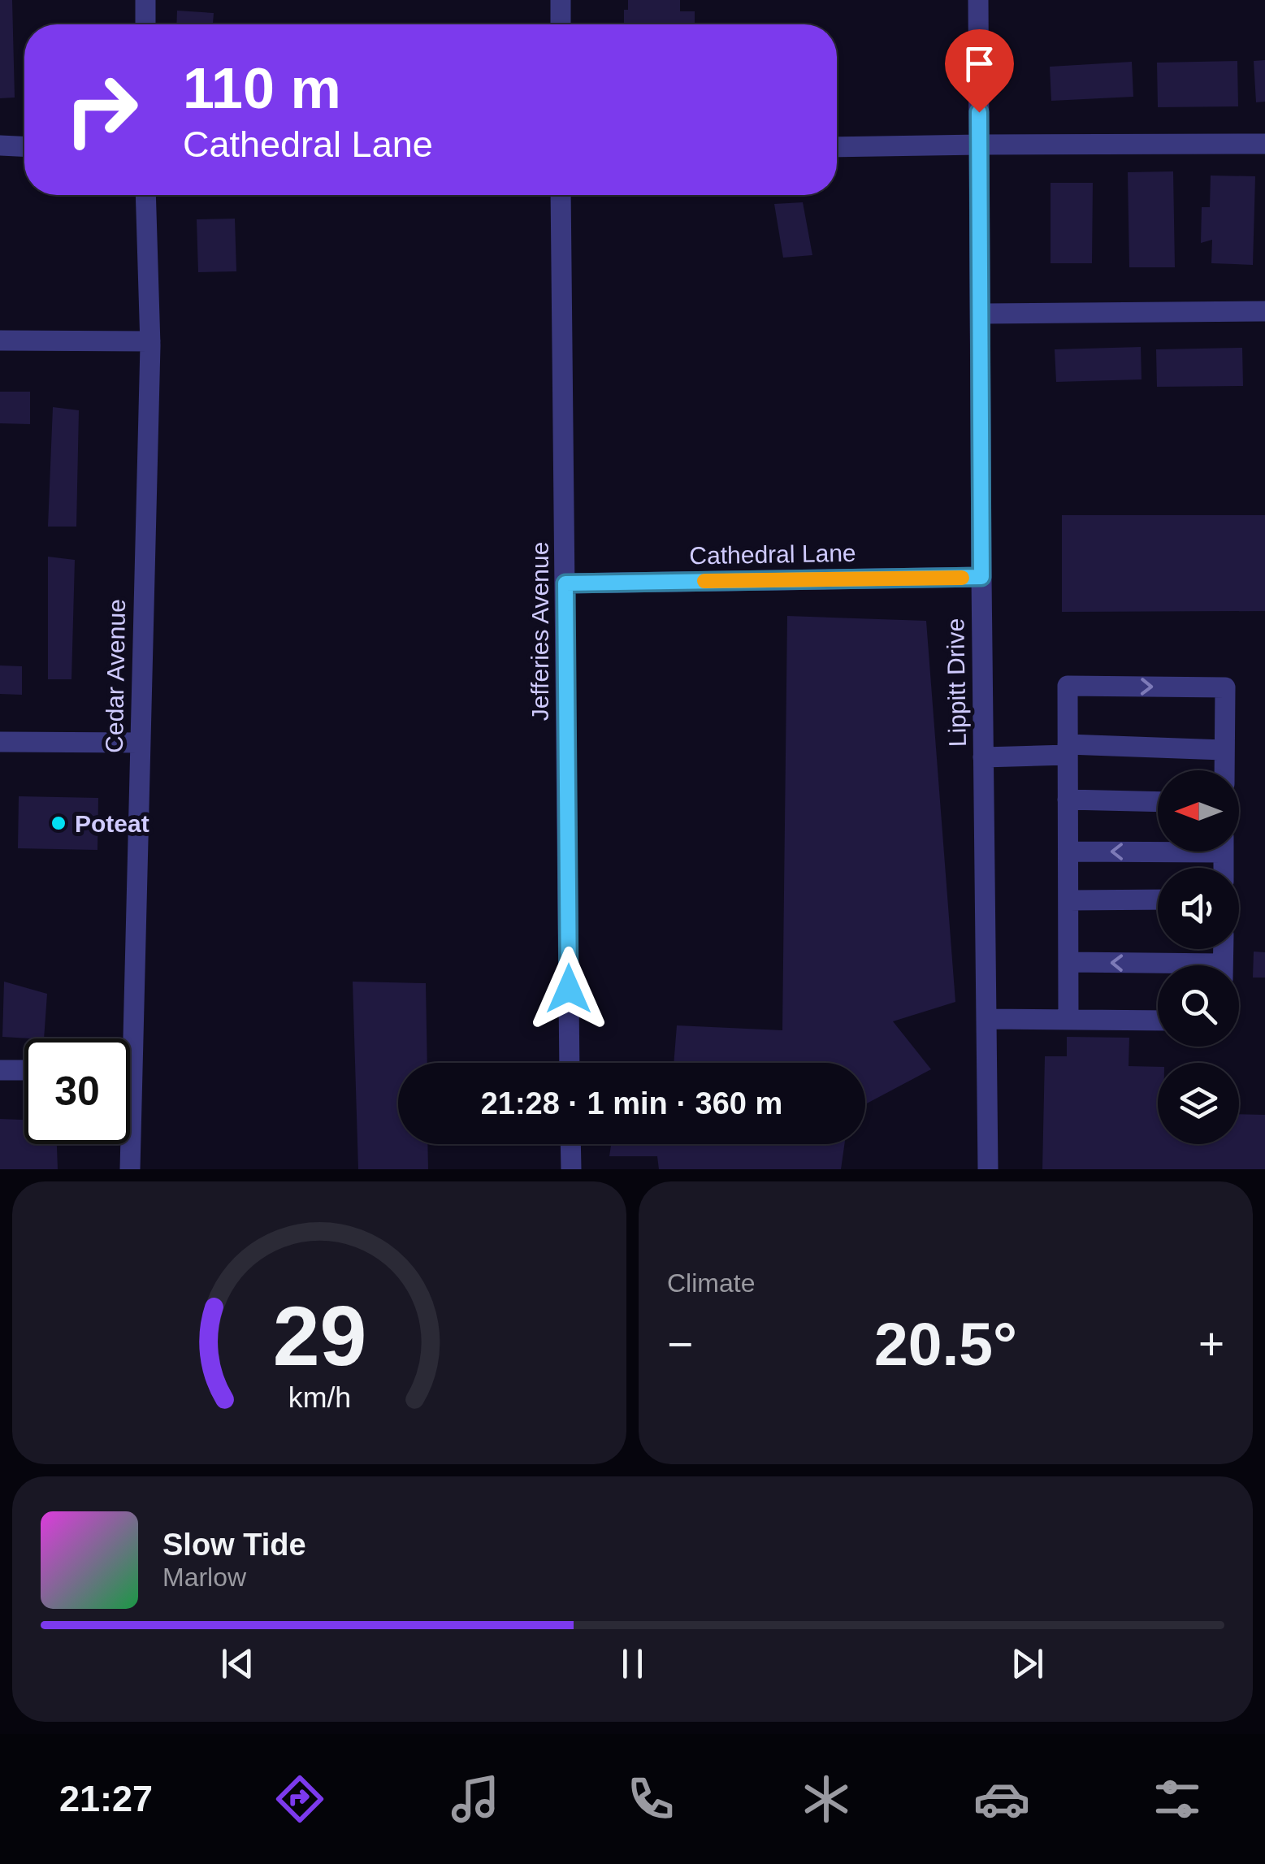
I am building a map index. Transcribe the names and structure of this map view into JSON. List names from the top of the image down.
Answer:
{
  "streets": {
    "street": [
      "Cathedral Lane",
      "Jefferies Avenue",
      "Cedar Avenue",
      "Lippitt Drive"
    ]
  },
  "crossings": [
    ["Cathedral Lane", "Jefferies Avenue"],
    ["Cathedral Lane", "Lippitt Drive"]
  ],
  "places": ["Poteat"],
  "north": "left",
  "page": {
    "turn": ["110 m", "Cathedral Lane"],
    "limit": "30",
    "trip": "21:28 · 1 min · 360 m",
    "tile": "Climate",
    "heat": ["−", "20.5°", "+"],
    "song": ["Slow Tide", "Marlow"],
    "tabs": "21:27",
    "gauge": ["29", "km/h"]
  }
}
